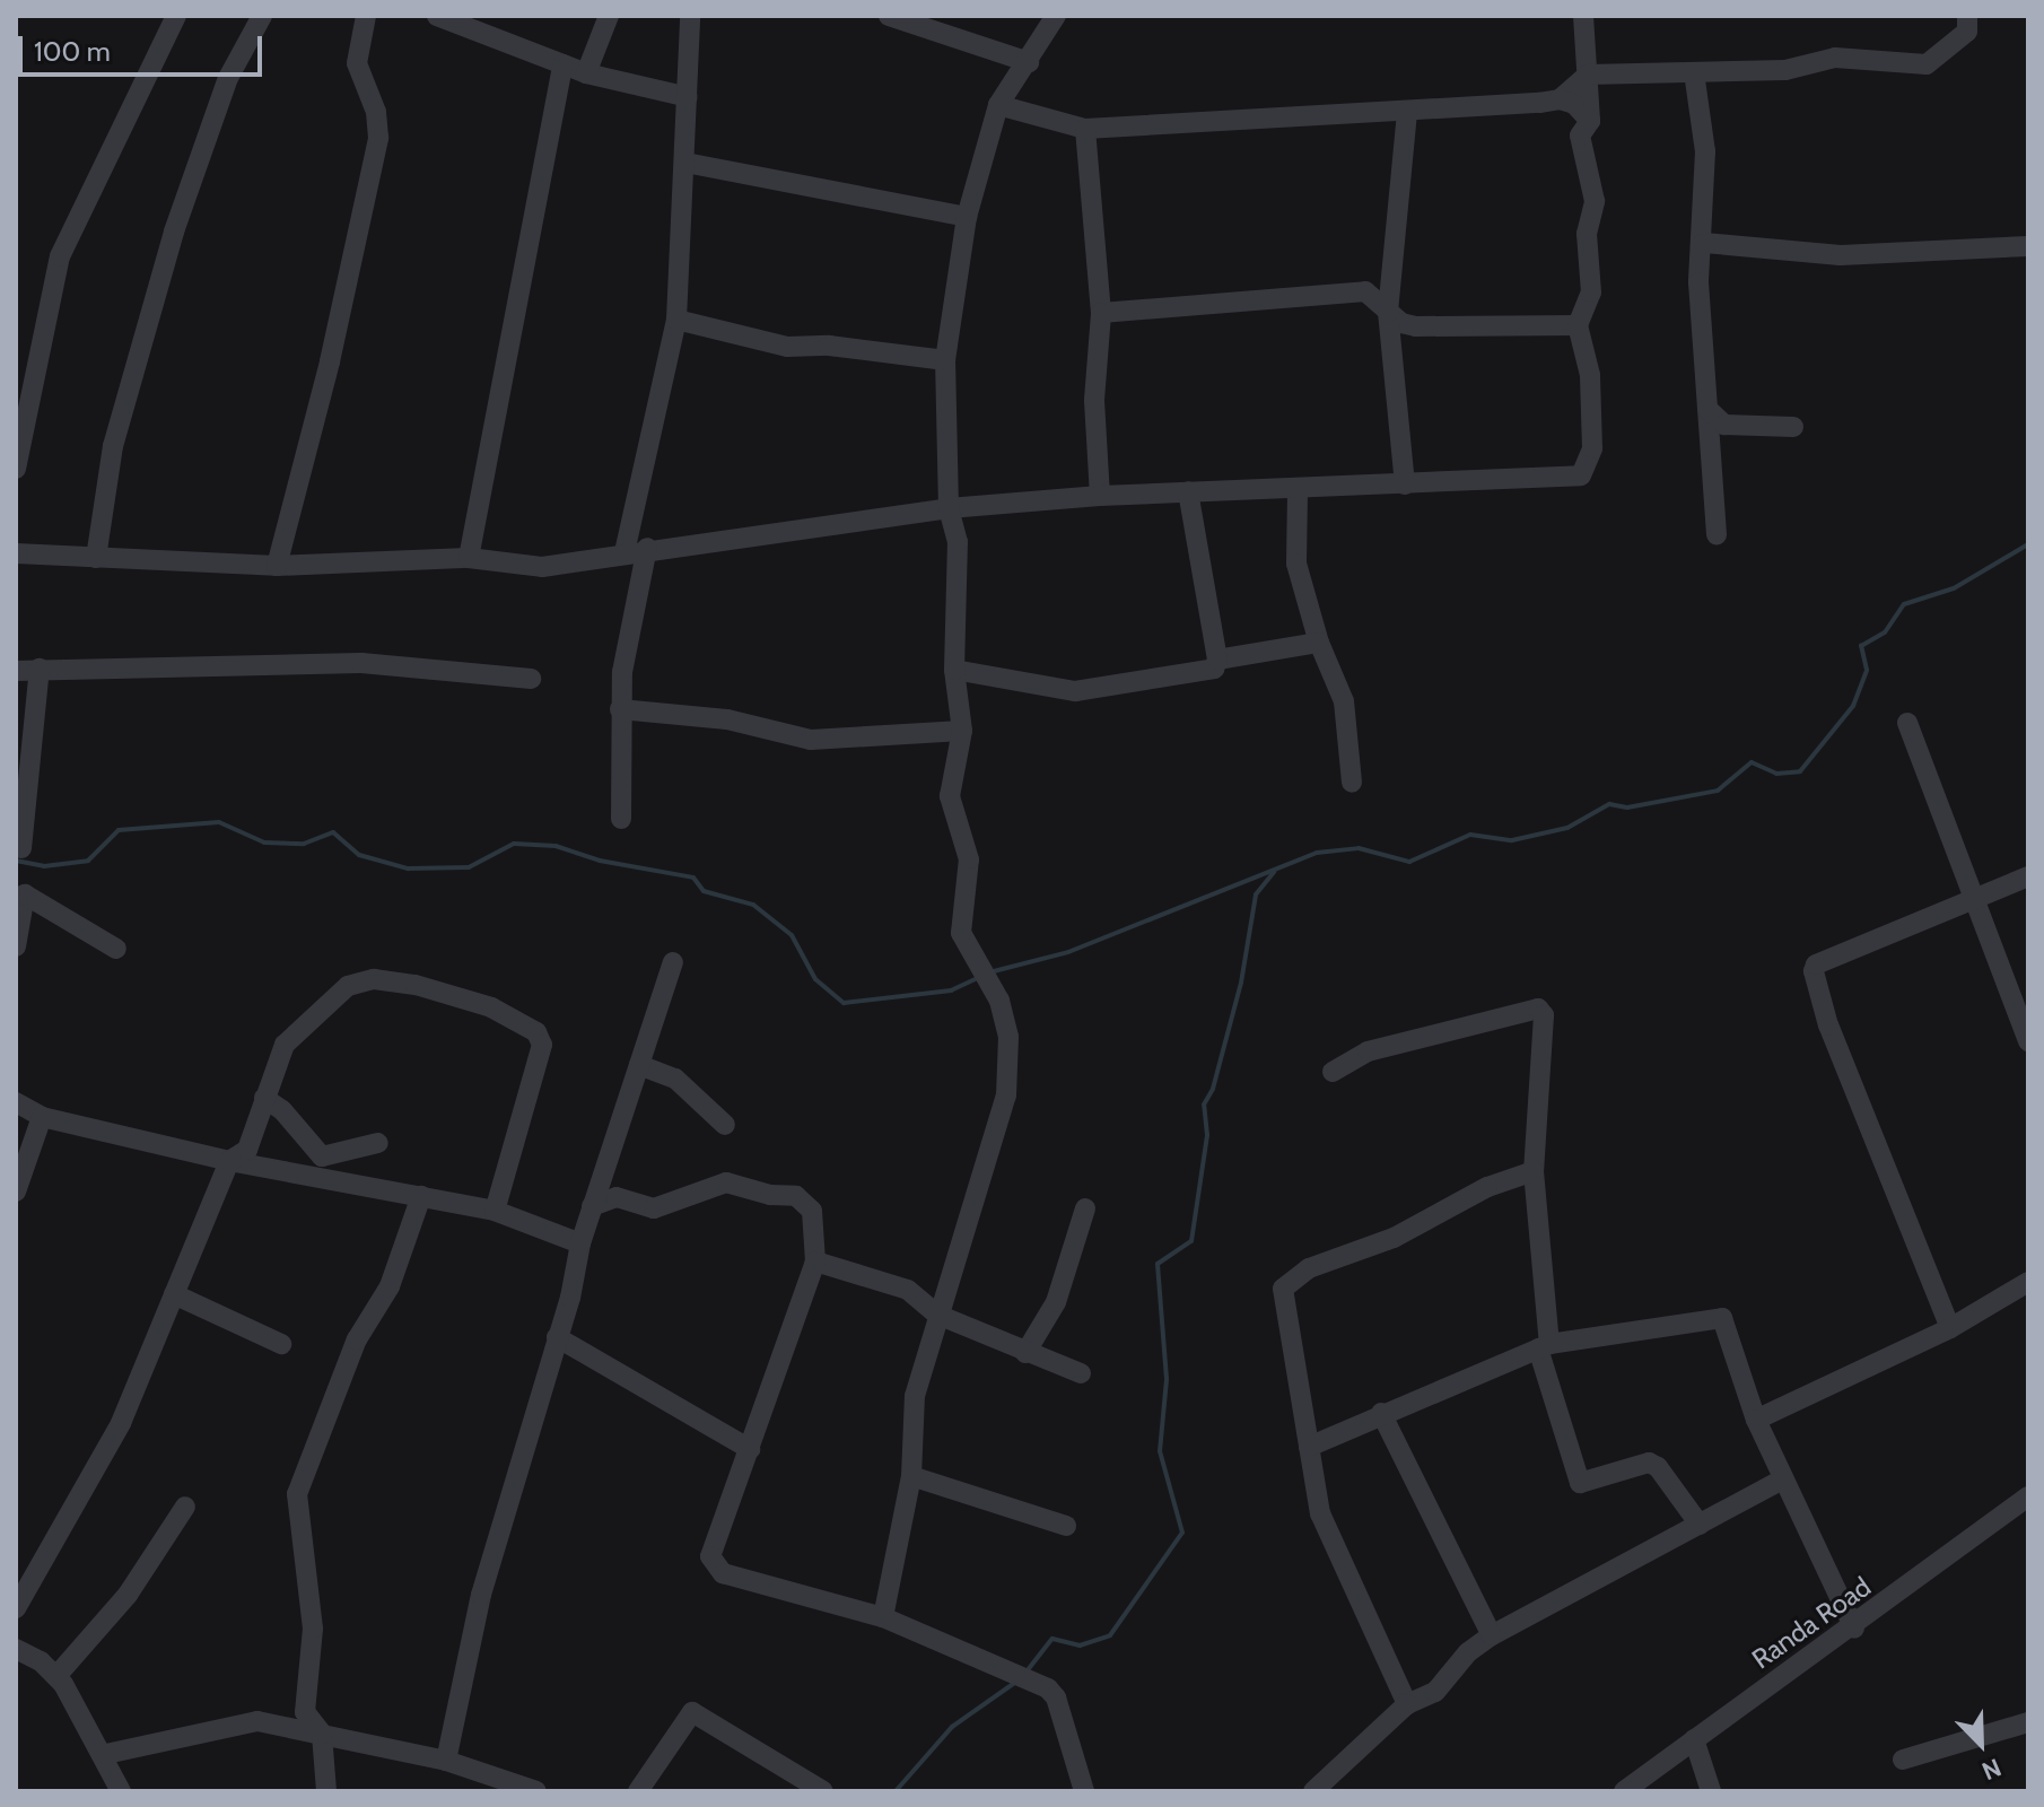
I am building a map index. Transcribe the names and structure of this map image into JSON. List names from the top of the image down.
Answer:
{
  "streets": {
    "street": ["Randa Road"]
  },
  "scale_bar": "100 m",
  "north": "bottom right"
}
